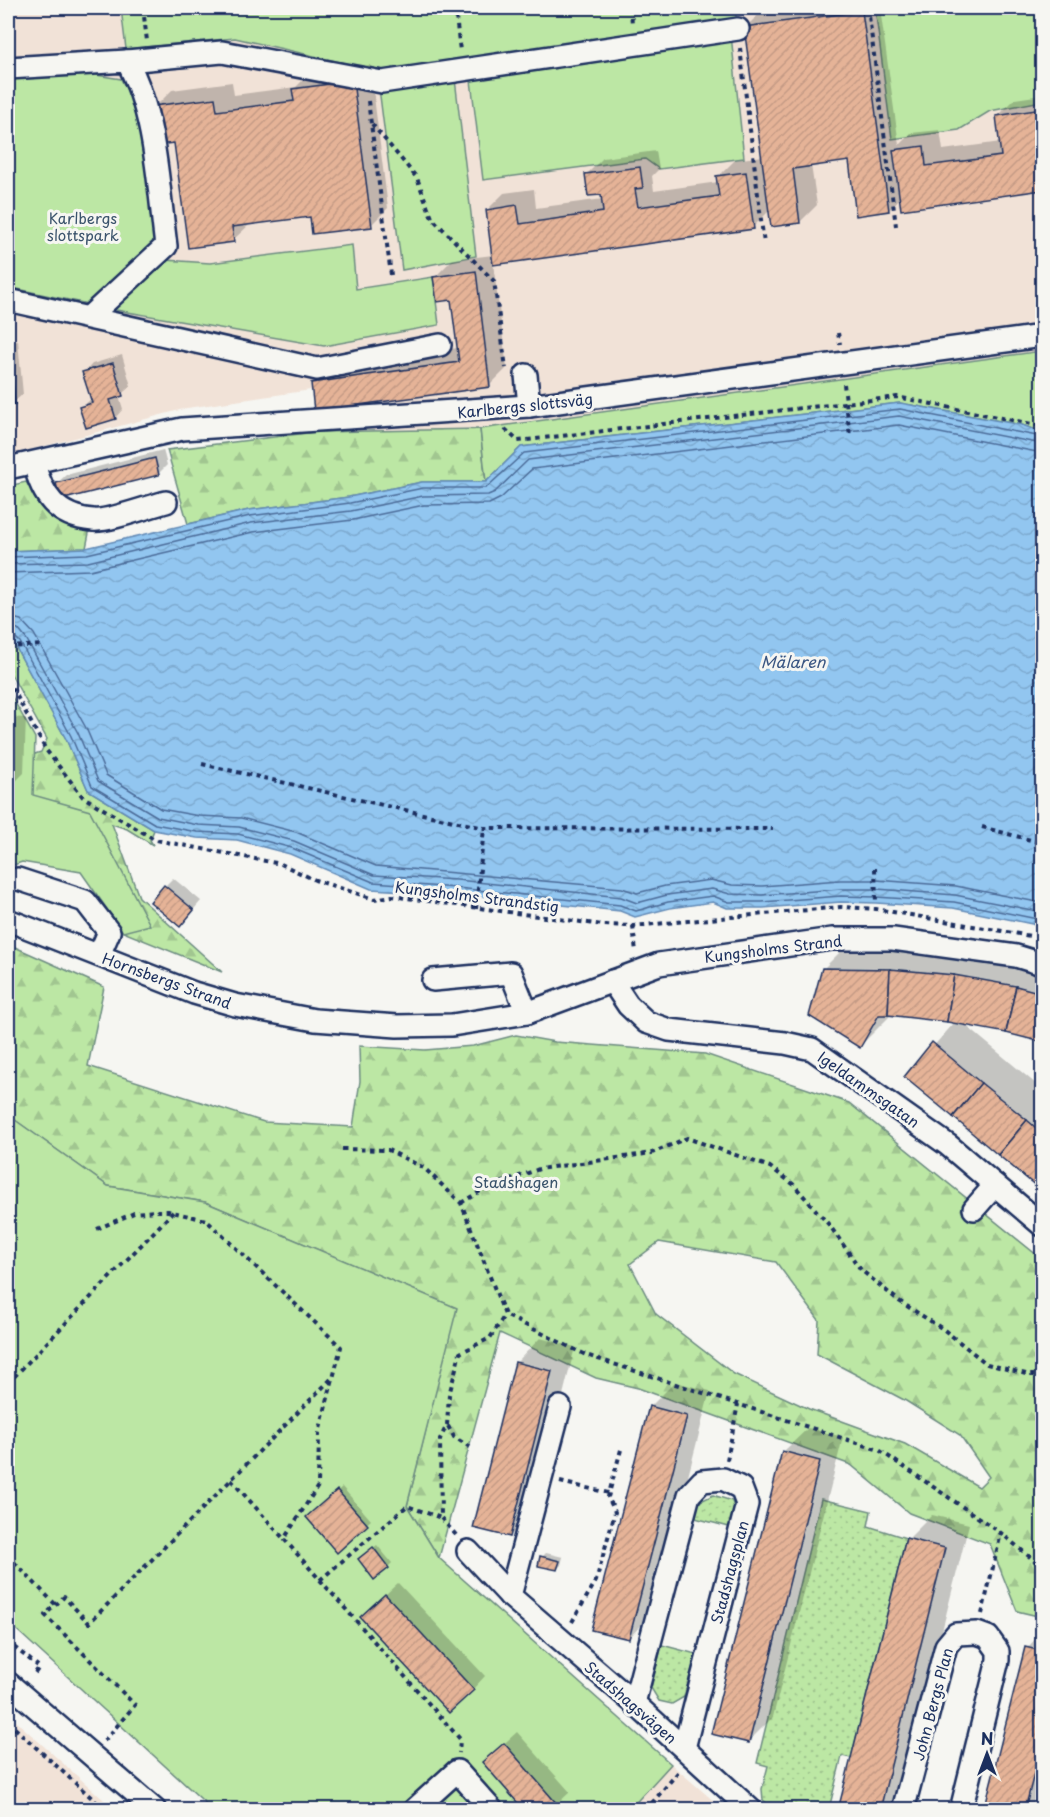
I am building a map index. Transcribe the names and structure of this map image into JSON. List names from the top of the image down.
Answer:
{
  "streets": {
    "street": [
      "Karlbergs slottsväg",
      "Kungsholms Strand",
      "Hornsbergs Strand",
      "Igeldammsgatan",
      "Stadshagsplan",
      "Stadshagsvägen",
      "John Bergs Plan"
    ],
    "path": ["Kungsholms Strandstig"]
  },
  "crossings": [
    ["Kungsholms Strand", "Hornsbergs Strand"],
    ["Kungsholms Strand", "Igeldammsgatan"],
    ["Hornsbergs Strand", "Igeldammsgatan"],
    ["Stadshagsplan", "Stadshagsvägen"]
  ],
  "water": ["Mälaren"],
  "parks": ["Karlbergs slottspark", "Stadshagen"],
  "north": "top"
}
